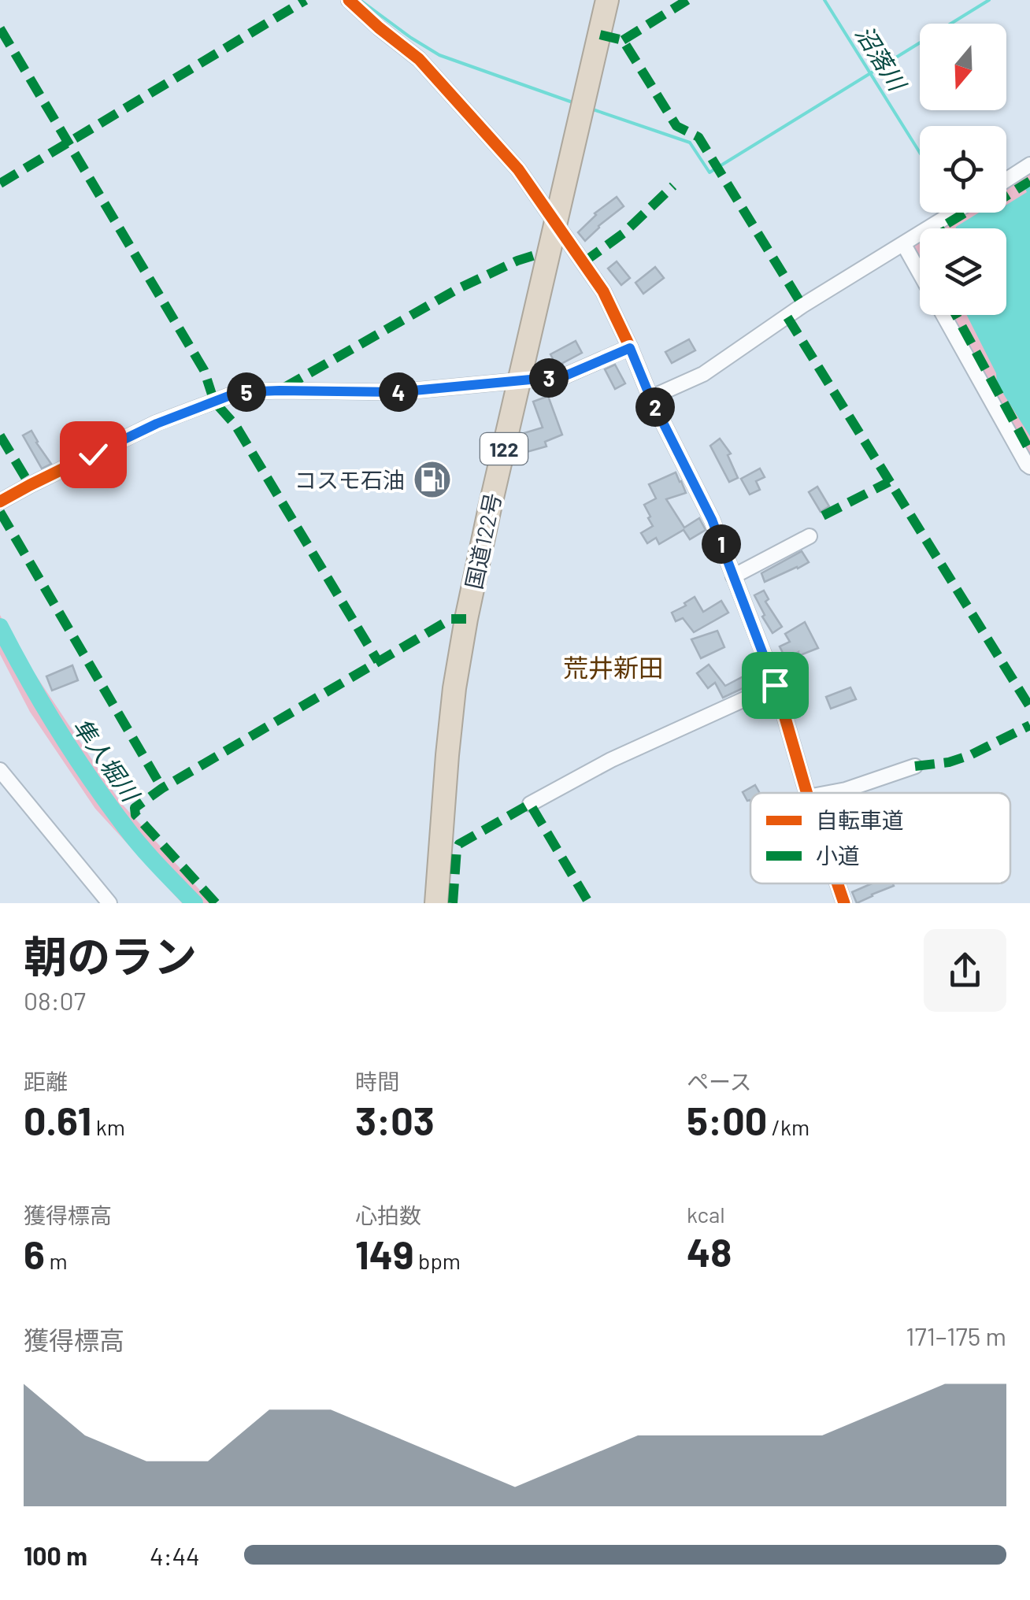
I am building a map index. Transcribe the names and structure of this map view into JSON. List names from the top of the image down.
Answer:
{
  "streets": {
    "highway": ["122", "国道122号"]
  },
  "districts": ["荒井新田"],
  "water": ["沼落川", "隼人堀川"],
  "places": {
    "fuel station": ["コスモ石油"]
  },
  "legend": ["自転車道", "小道"],
  "north": "bottom",
  "page": {
    "pins": [
      "3",
      "4",
      "5",
      "2",
      "1"
    ],
    "heading": ["朝のラン", "08:07"],
    "stats": [
      ["距離", "0.61 km"],
      ["時間", "3:03"],
      ["ペース", "5:00 /km"],
      ["獲得標高", "6 m"],
      ["心拍数", "149 bpm"],
      ["kcal", "48"]
    ],
    "chart": ["獲得標高", "171–175 m"],
    "list": [
      {
        "name": "100 m",
        "note": "4:44"
      }
    ]
  }
}
